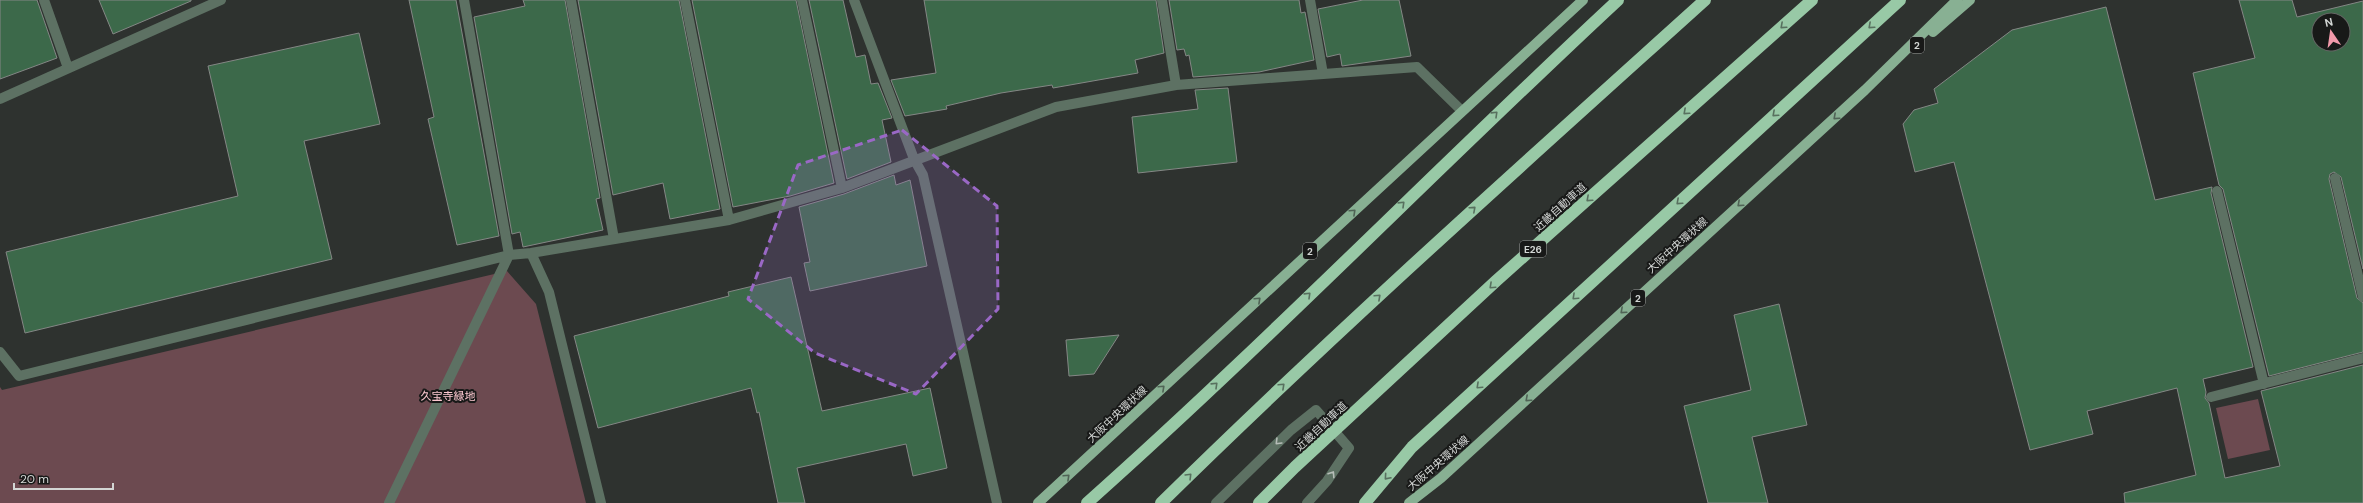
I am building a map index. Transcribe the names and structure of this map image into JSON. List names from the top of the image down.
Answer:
{
  "streets": {
    "highway": ["近畿自動車道", "E26"],
    "main road": ["2", "大阪中央環状線"]
  },
  "crossings": [
    ["2", "大阪中央環状線"]
  ],
  "parks": ["久宝寺緑地"],
  "scale_bar": "20 m",
  "north": "top"
}
